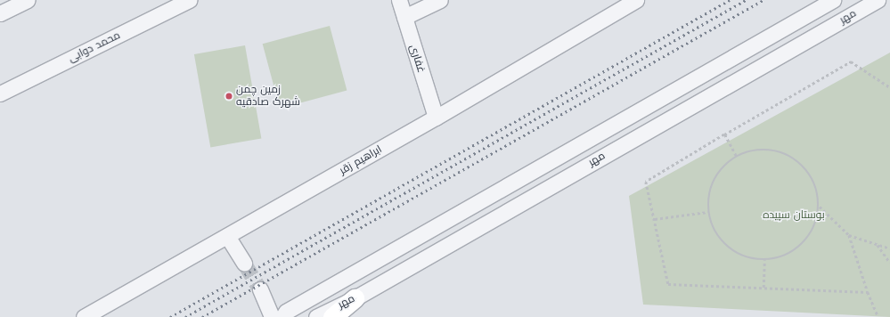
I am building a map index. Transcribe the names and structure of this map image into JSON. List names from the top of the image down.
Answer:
{
  "streets": {
    "street": [
      "مهر",
      "محمد دوابی",
      "غفاری",
      "ابراهیم زقر"
    ]
  },
  "crossings": [
    ["غفاری", "ابراهیم زقر"]
  ],
  "parks": ["بوستان سپیده"],
  "places": ["زمین چمن شهرک صادقیه"]
}
